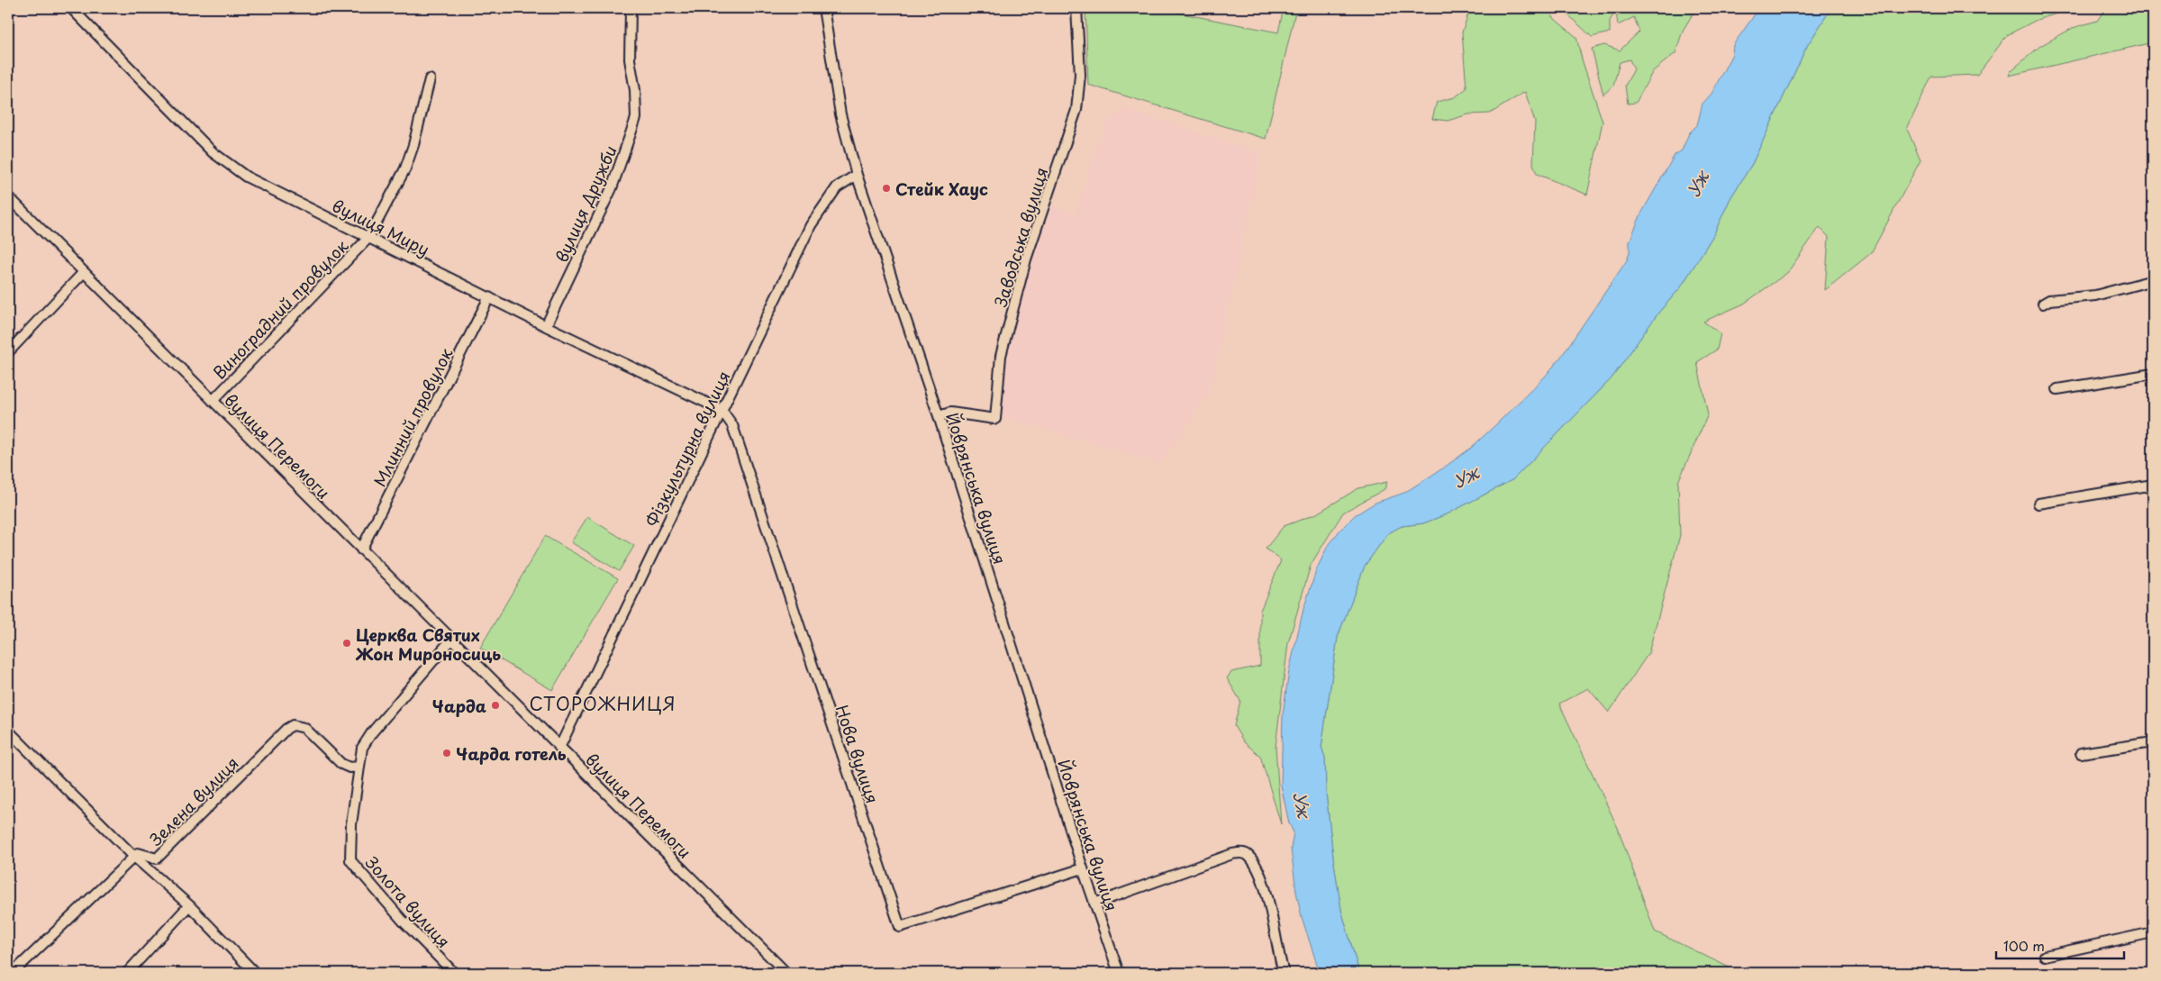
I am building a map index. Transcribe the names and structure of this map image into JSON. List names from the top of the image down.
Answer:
{
  "streets": {
    "street": [
      "вулиця Дружби",
      "вулиця Миру",
      "Заводська вулиця",
      "Виноградний провулок",
      "Млинний провулок",
      "вулиця Перемоги",
      "Фізкультурна вулиця",
      "Йоврянська вулиця",
      "Нова вулиця",
      "Зелена вулиця",
      "Золота вулиця"
    ]
  },
  "crossings": [
    ["вулиця Дружби", "вулиця Миру"],
    ["вулиця Миру", "Виноградний провулок"],
    ["вулиця Миру", "Млинний провулок"],
    ["вулиця Миру", "Фізкультурна вулиця"],
    ["вулиця Миру", "Нова вулиця"],
    ["Заводська вулиця", "Йоврянська вулиця"],
    ["Виноградний провулок", "вулиця Перемоги"],
    ["Млинний провулок", "вулиця Перемоги"],
    ["вулиця Перемоги", "Фізкультурна вулиця"],
    ["Фізкультурна вулиця", "Йоврянська вулиця"],
    ["Фізкультурна вулиця", "Нова вулиця"],
    ["Йоврянська вулиця", "Нова вулиця"],
    ["Зелена вулиця", "Золота вулиця"]
  ],
  "districts": ["СТОРОЖНИЦЯ"],
  "water": ["Уж"],
  "places": [
    "Стейк Хаус",
    "Церква Святих Жон Мироносиць",
    "Чарда",
    "Чарда готель"
  ],
  "scale_bar": "100 m"
}
